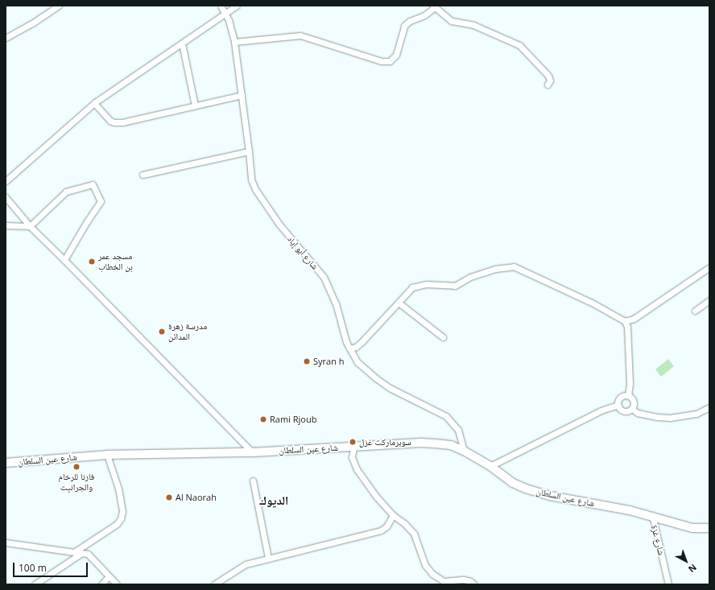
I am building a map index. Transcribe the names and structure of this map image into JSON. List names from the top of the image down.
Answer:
{
  "streets": {
    "main road": ["شارع عين السلطان"],
    "street": ["شارع أبو إياد", "شارع غزة"]
  },
  "crossings": [
    ["شارع أبو إياد", "شارع عين السلطان"],
    ["شارع عين السلطان", "شارع غزة"]
  ],
  "districts": ["الديوك"],
  "places": [
    "مسجد عمر بن الخطاب",
    "مدرسة زهرة المدائن",
    "Syran h",
    "Rami Rjoub",
    "سوبرماركت غزل",
    "فارنا للرخام والجرانيت",
    "Al Naorah"
  ],
  "scale_bar": "100 m",
  "north": "bottom right"
}
